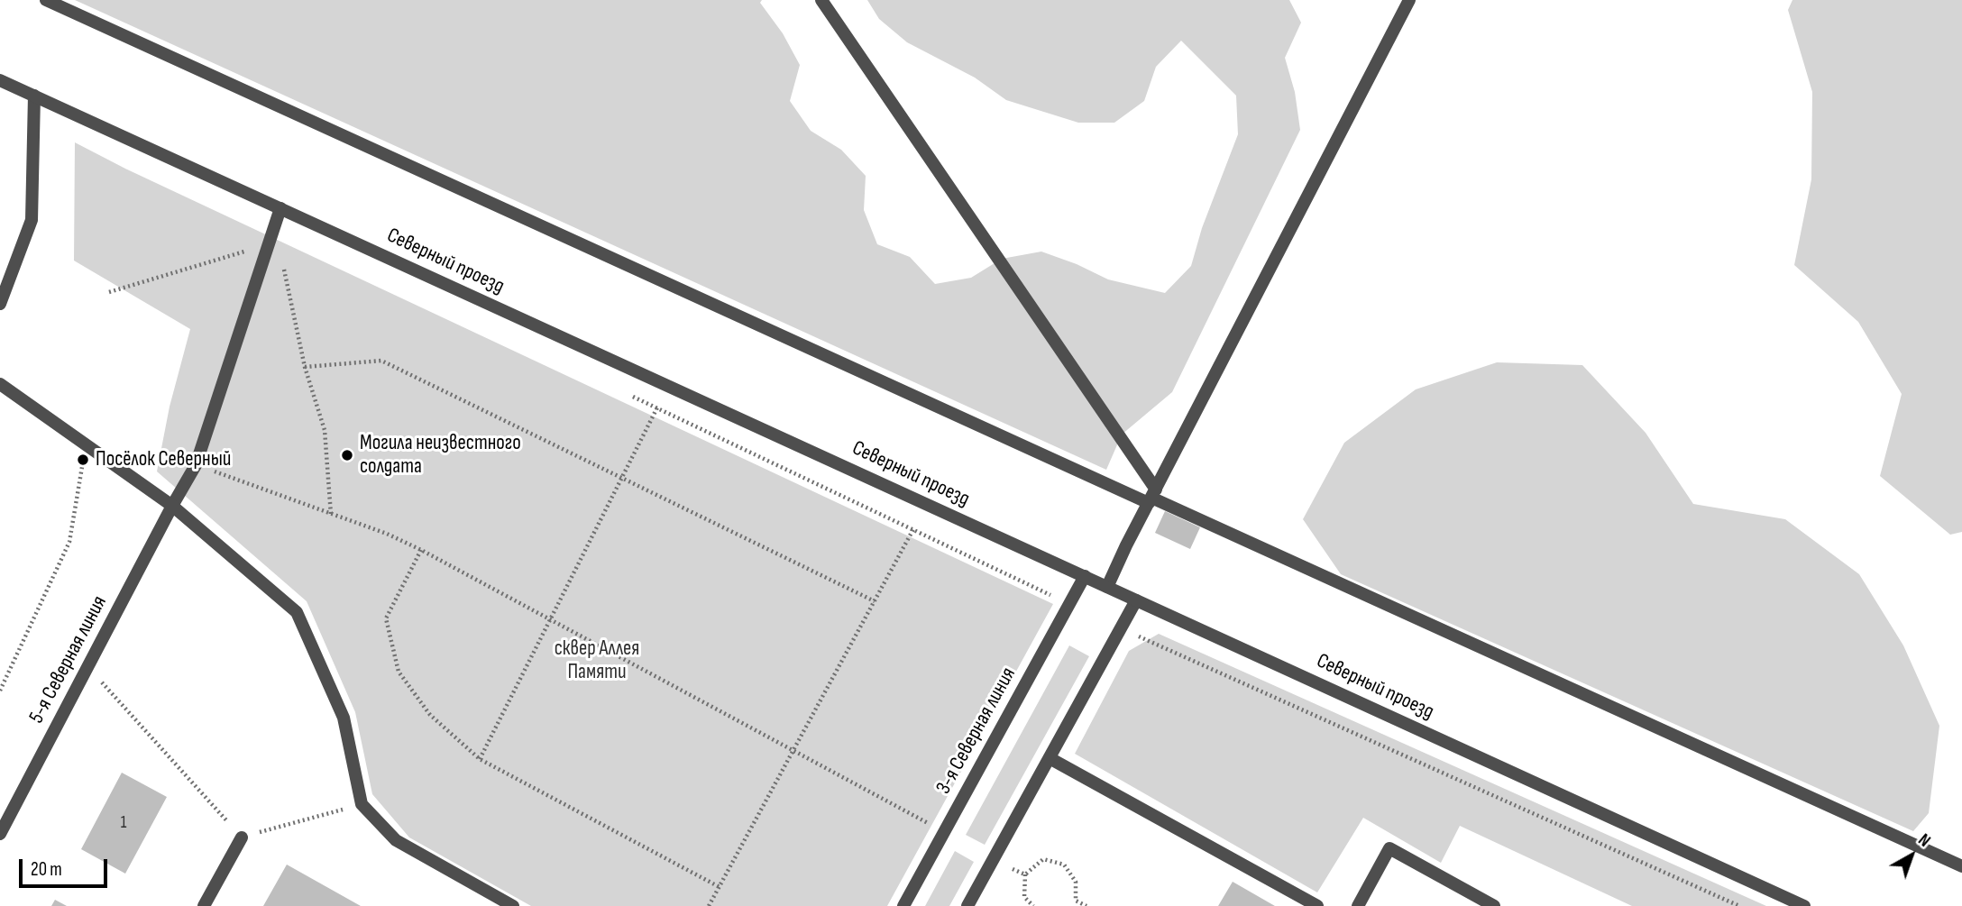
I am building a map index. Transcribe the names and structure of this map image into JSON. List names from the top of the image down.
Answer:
{
  "streets": {
    "street": ["Северный проезд", "5-я Северная линия", "3-я Северная линия"]
  },
  "crossings": [
    ["Северный проезд", "5-я Северная линия"],
    ["Северный проезд", "3-я Северная линия"]
  ],
  "parks": ["сквер Аллея Памяти"],
  "places": ["Могила неизвестного солдата", "Посёлок Северный"],
  "house_numbers": ["1"],
  "scale_bar": "20 m",
  "north": "top right"
}
